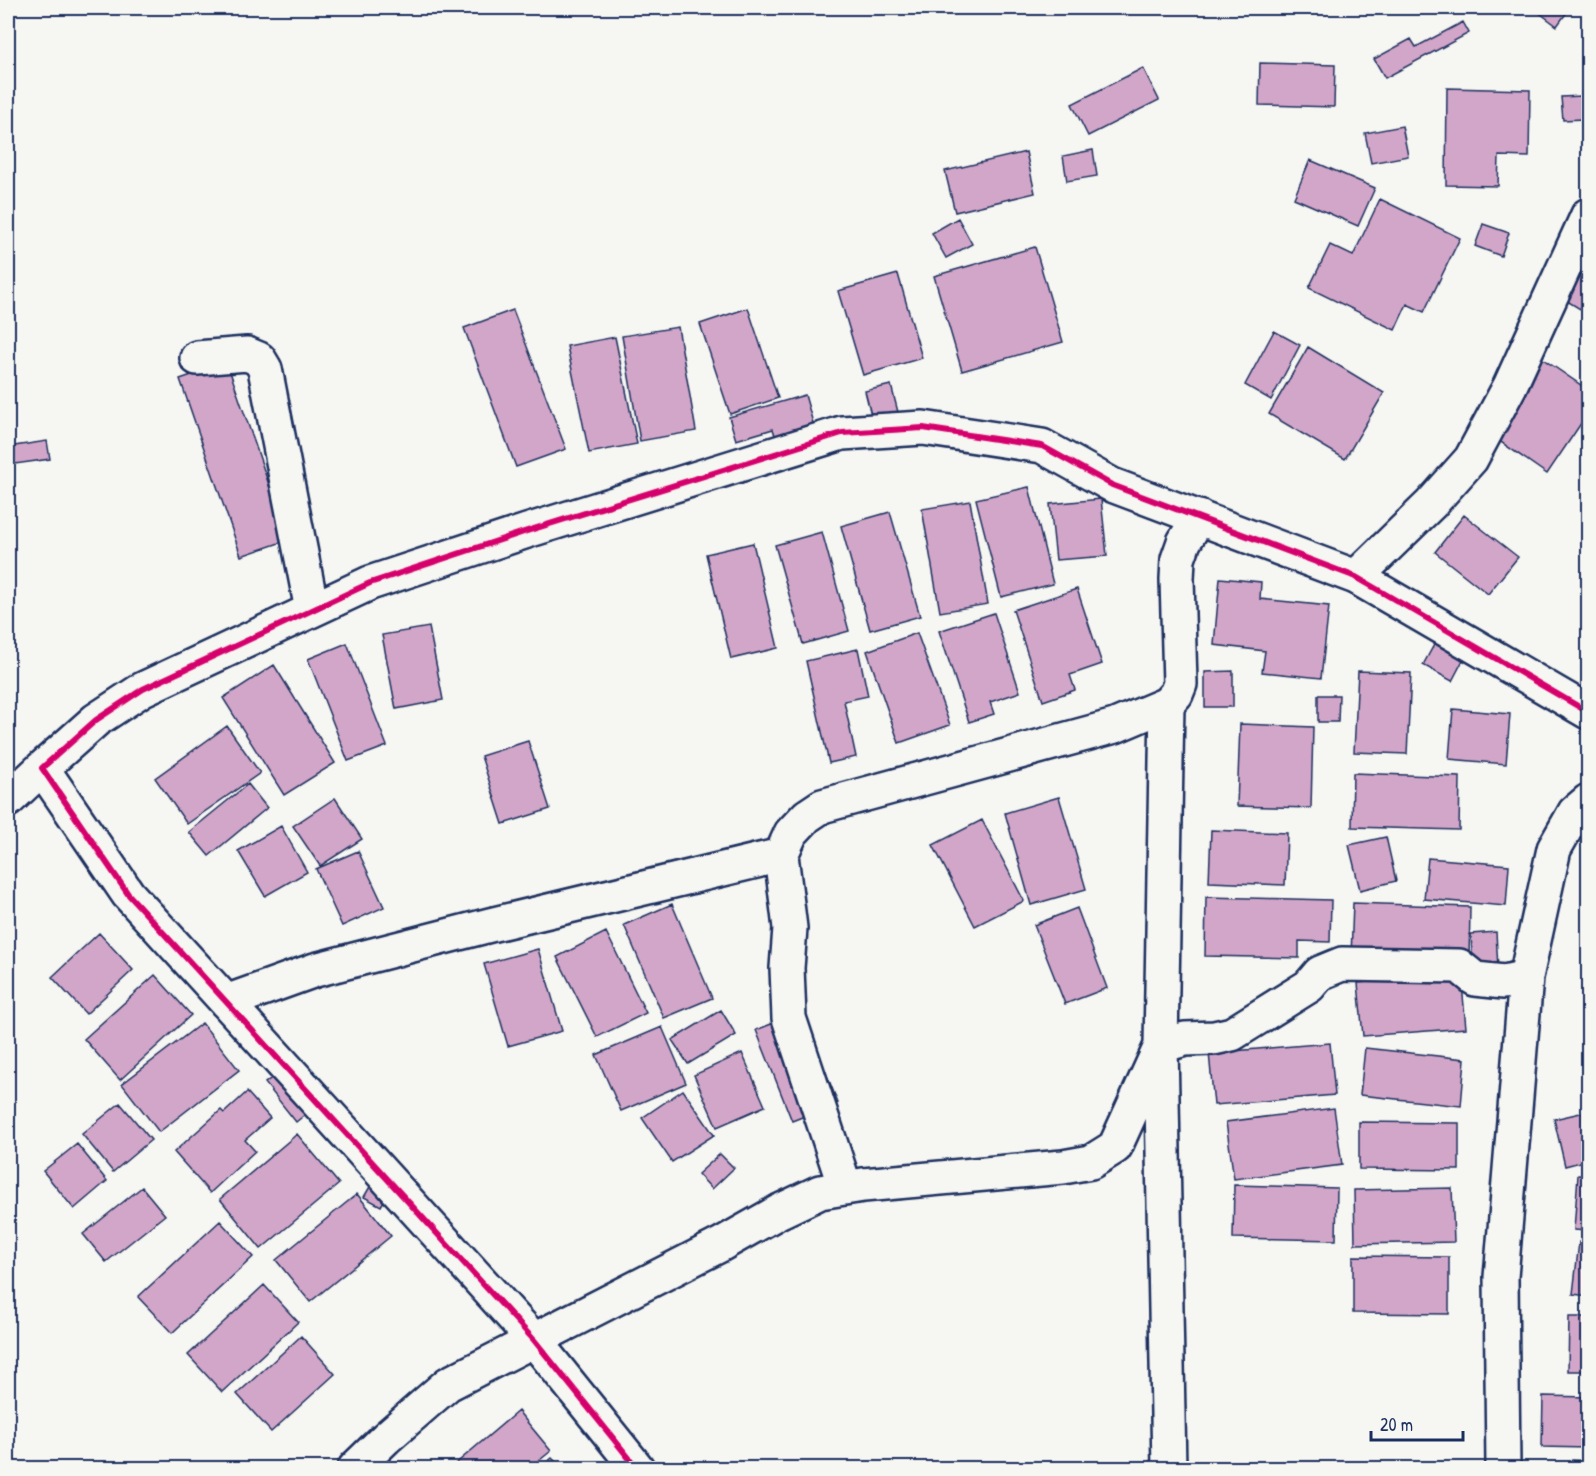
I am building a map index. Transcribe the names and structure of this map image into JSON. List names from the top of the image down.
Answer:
{
  "scale_bar": "20 m"
}
